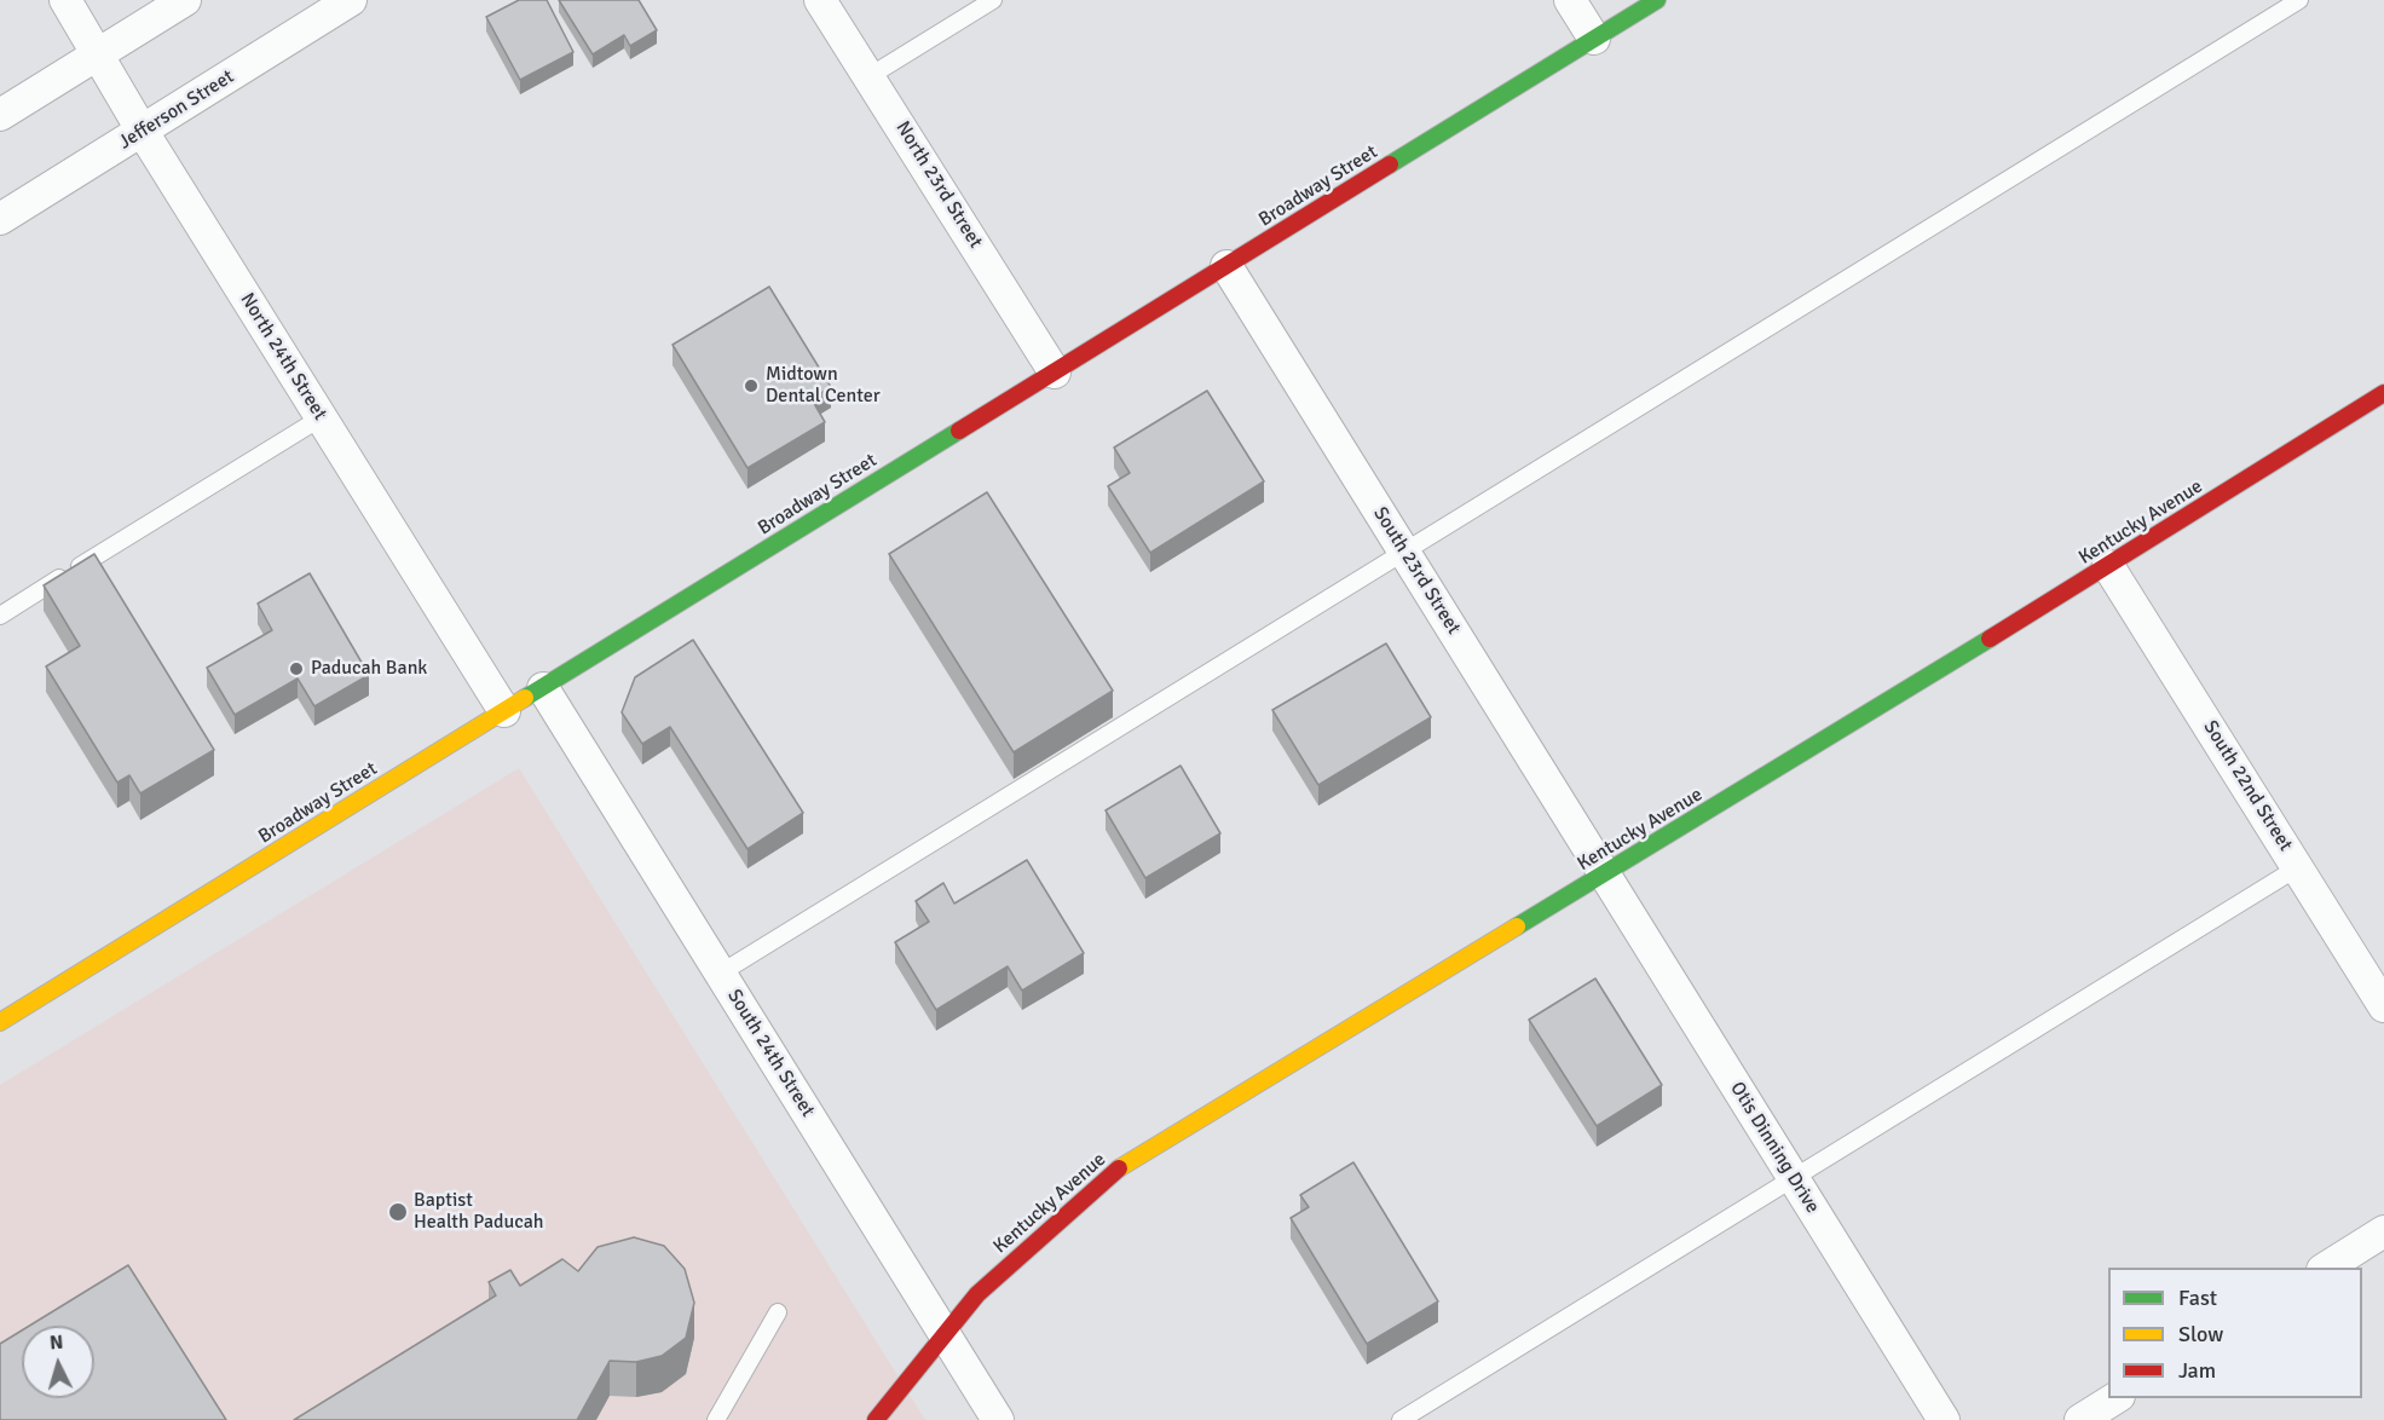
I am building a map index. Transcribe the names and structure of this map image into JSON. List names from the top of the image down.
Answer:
{
  "streets": {
    "street": [
      "Jefferson Street",
      "North 23rd Street",
      "Broadway Street",
      "North 24th Street",
      "Kentucky Avenue",
      "South 23rd Street",
      "South 22nd Street",
      "South 24th Street",
      "Otis Dinning Drive"
    ]
  },
  "crossings": [
    ["Jefferson Street", "North 24th Street"],
    ["North 23rd Street", "Broadway Street"],
    ["Broadway Street", "North 24th Street"],
    ["Broadway Street", "South 23rd Street"],
    ["Broadway Street", "South 24th Street"],
    ["Kentucky Avenue", "South 23rd Street"],
    ["Kentucky Avenue", "South 22nd Street"],
    ["Kentucky Avenue", "South 24th Street"],
    ["Kentucky Avenue", "Otis Dinning Drive"],
    ["South 23rd Street", "Otis Dinning Drive"]
  ],
  "places": ["Midtown Dental Center", "Paducah Bank", "Baptist Health Paducah"],
  "legend": ["Fast", "Slow", "Jam"],
  "north": "top"
}
